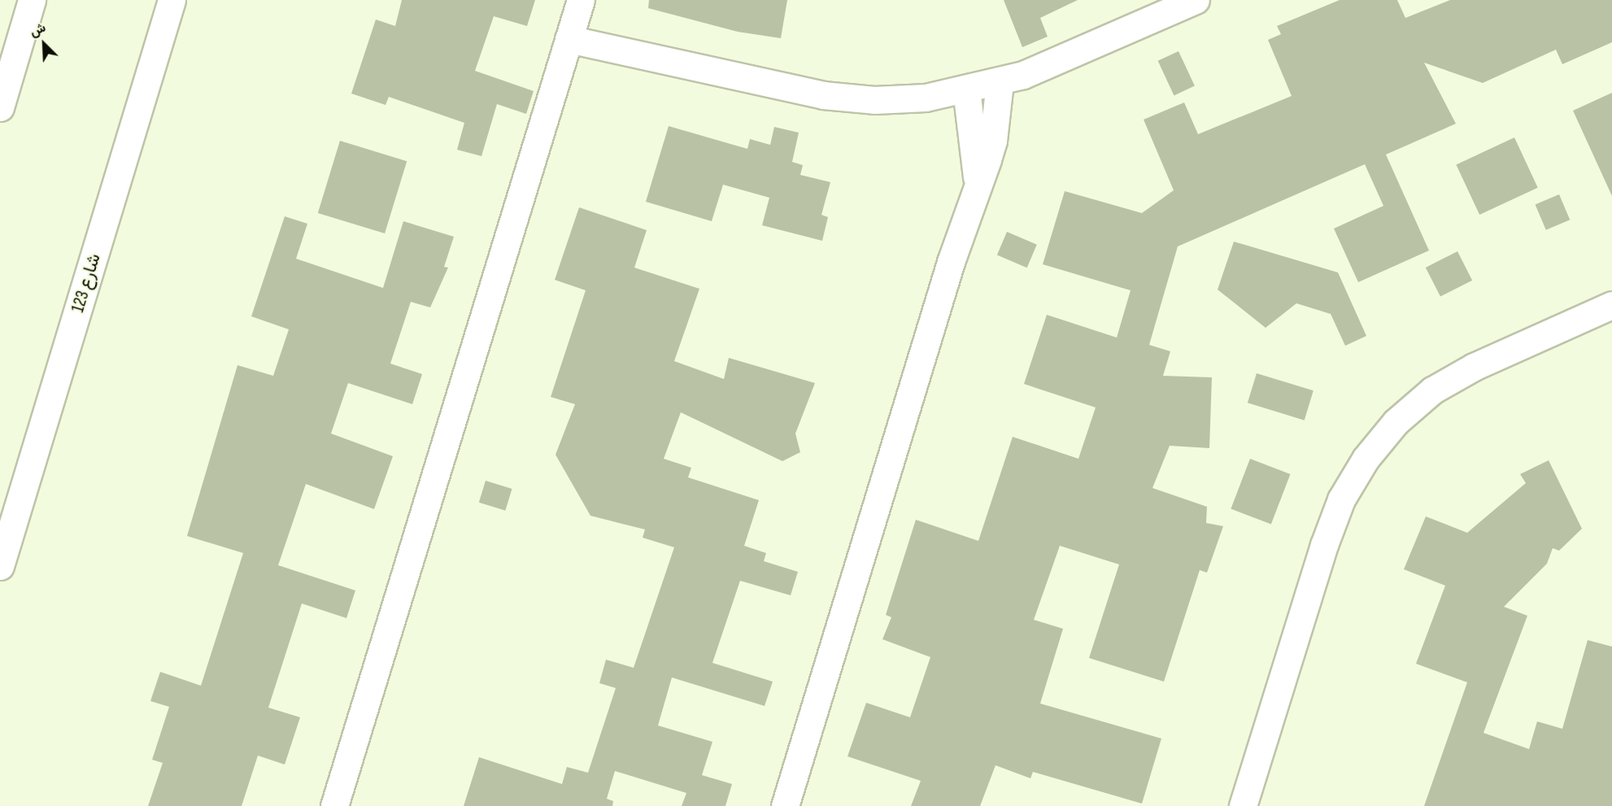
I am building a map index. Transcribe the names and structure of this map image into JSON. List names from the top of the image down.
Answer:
{
  "streets": {
    "street": ["شارع 123"]
  },
  "north": "top left"
}
